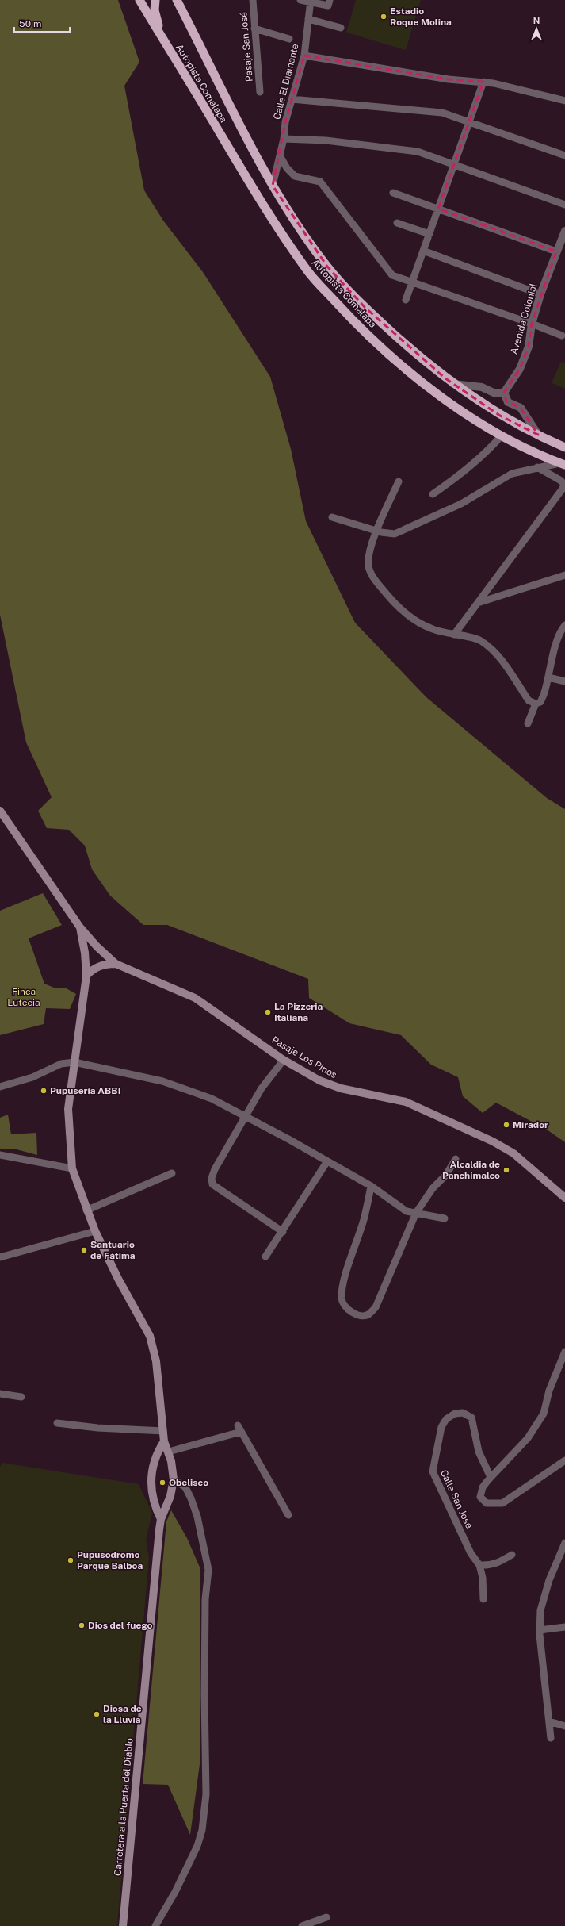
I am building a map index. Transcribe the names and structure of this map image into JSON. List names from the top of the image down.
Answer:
{
  "streets": {
    "highway": ["Autopista Comalapa"],
    "main road": ["Pasaje Los Pinos", "Carretera a la Puerta del Diablo"],
    "street": [
      "Pasaje San José",
      "Calle El Diamante",
      "Avenida Colonial",
      "Calle San Jose"
    ]
  },
  "crossings": [
    ["Calle El Diamante", "Autopista Comalapa"],
    ["Pasaje Los Pinos", "Carretera a la Puerta del Diablo"]
  ],
  "parks": ["Finca Lutecia"],
  "places": [
    "Estadio Roque Molina",
    "La Pizzeria Italiana",
    "Pupusería ABBI",
    "Mirador",
    "Alcaldia de Panchimalco",
    "Santuario de Fátima",
    "Obelisco",
    "Pupusodromo Parque Balboa",
    "Dios del fuego",
    "Diosa de la Lluvia"
  ],
  "scale_bar": "50 m",
  "north": "top"
}
